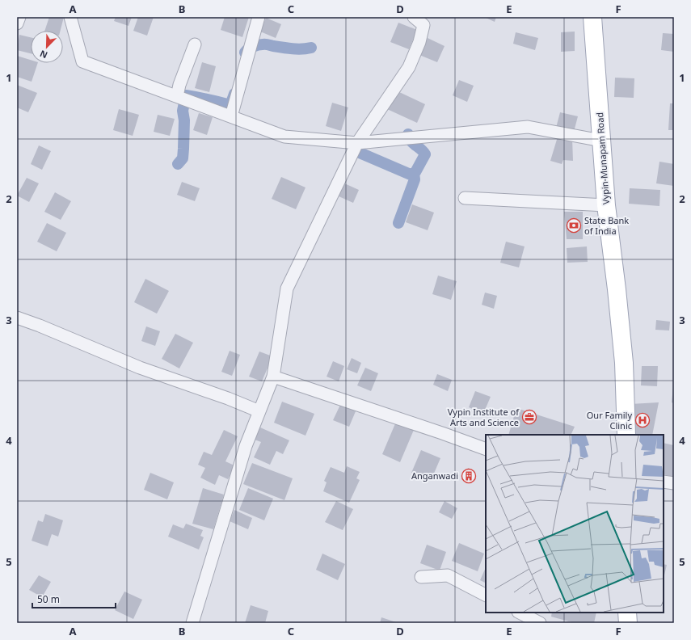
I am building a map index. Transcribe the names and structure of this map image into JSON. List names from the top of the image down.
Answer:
{
  "streets": {
    "main road": ["Vypin-Munapam Road"]
  },
  "places": {
    "bank": ["State Bank of India"],
    "office": ["Vypin Institute of Arts and Science"],
    "hospital": ["Our Family Clinic"],
    "building": ["Anganwadi"]
  },
  "scale_bar": "50 m",
  "north": "bottom left",
  "grid": {
    "columns": [
      "A",
      "B",
      "C",
      "D",
      "E",
      "F"
    ],
    "rows": [
      "1",
      "2",
      "3",
      "4",
      "5"
    ]
  }
}
